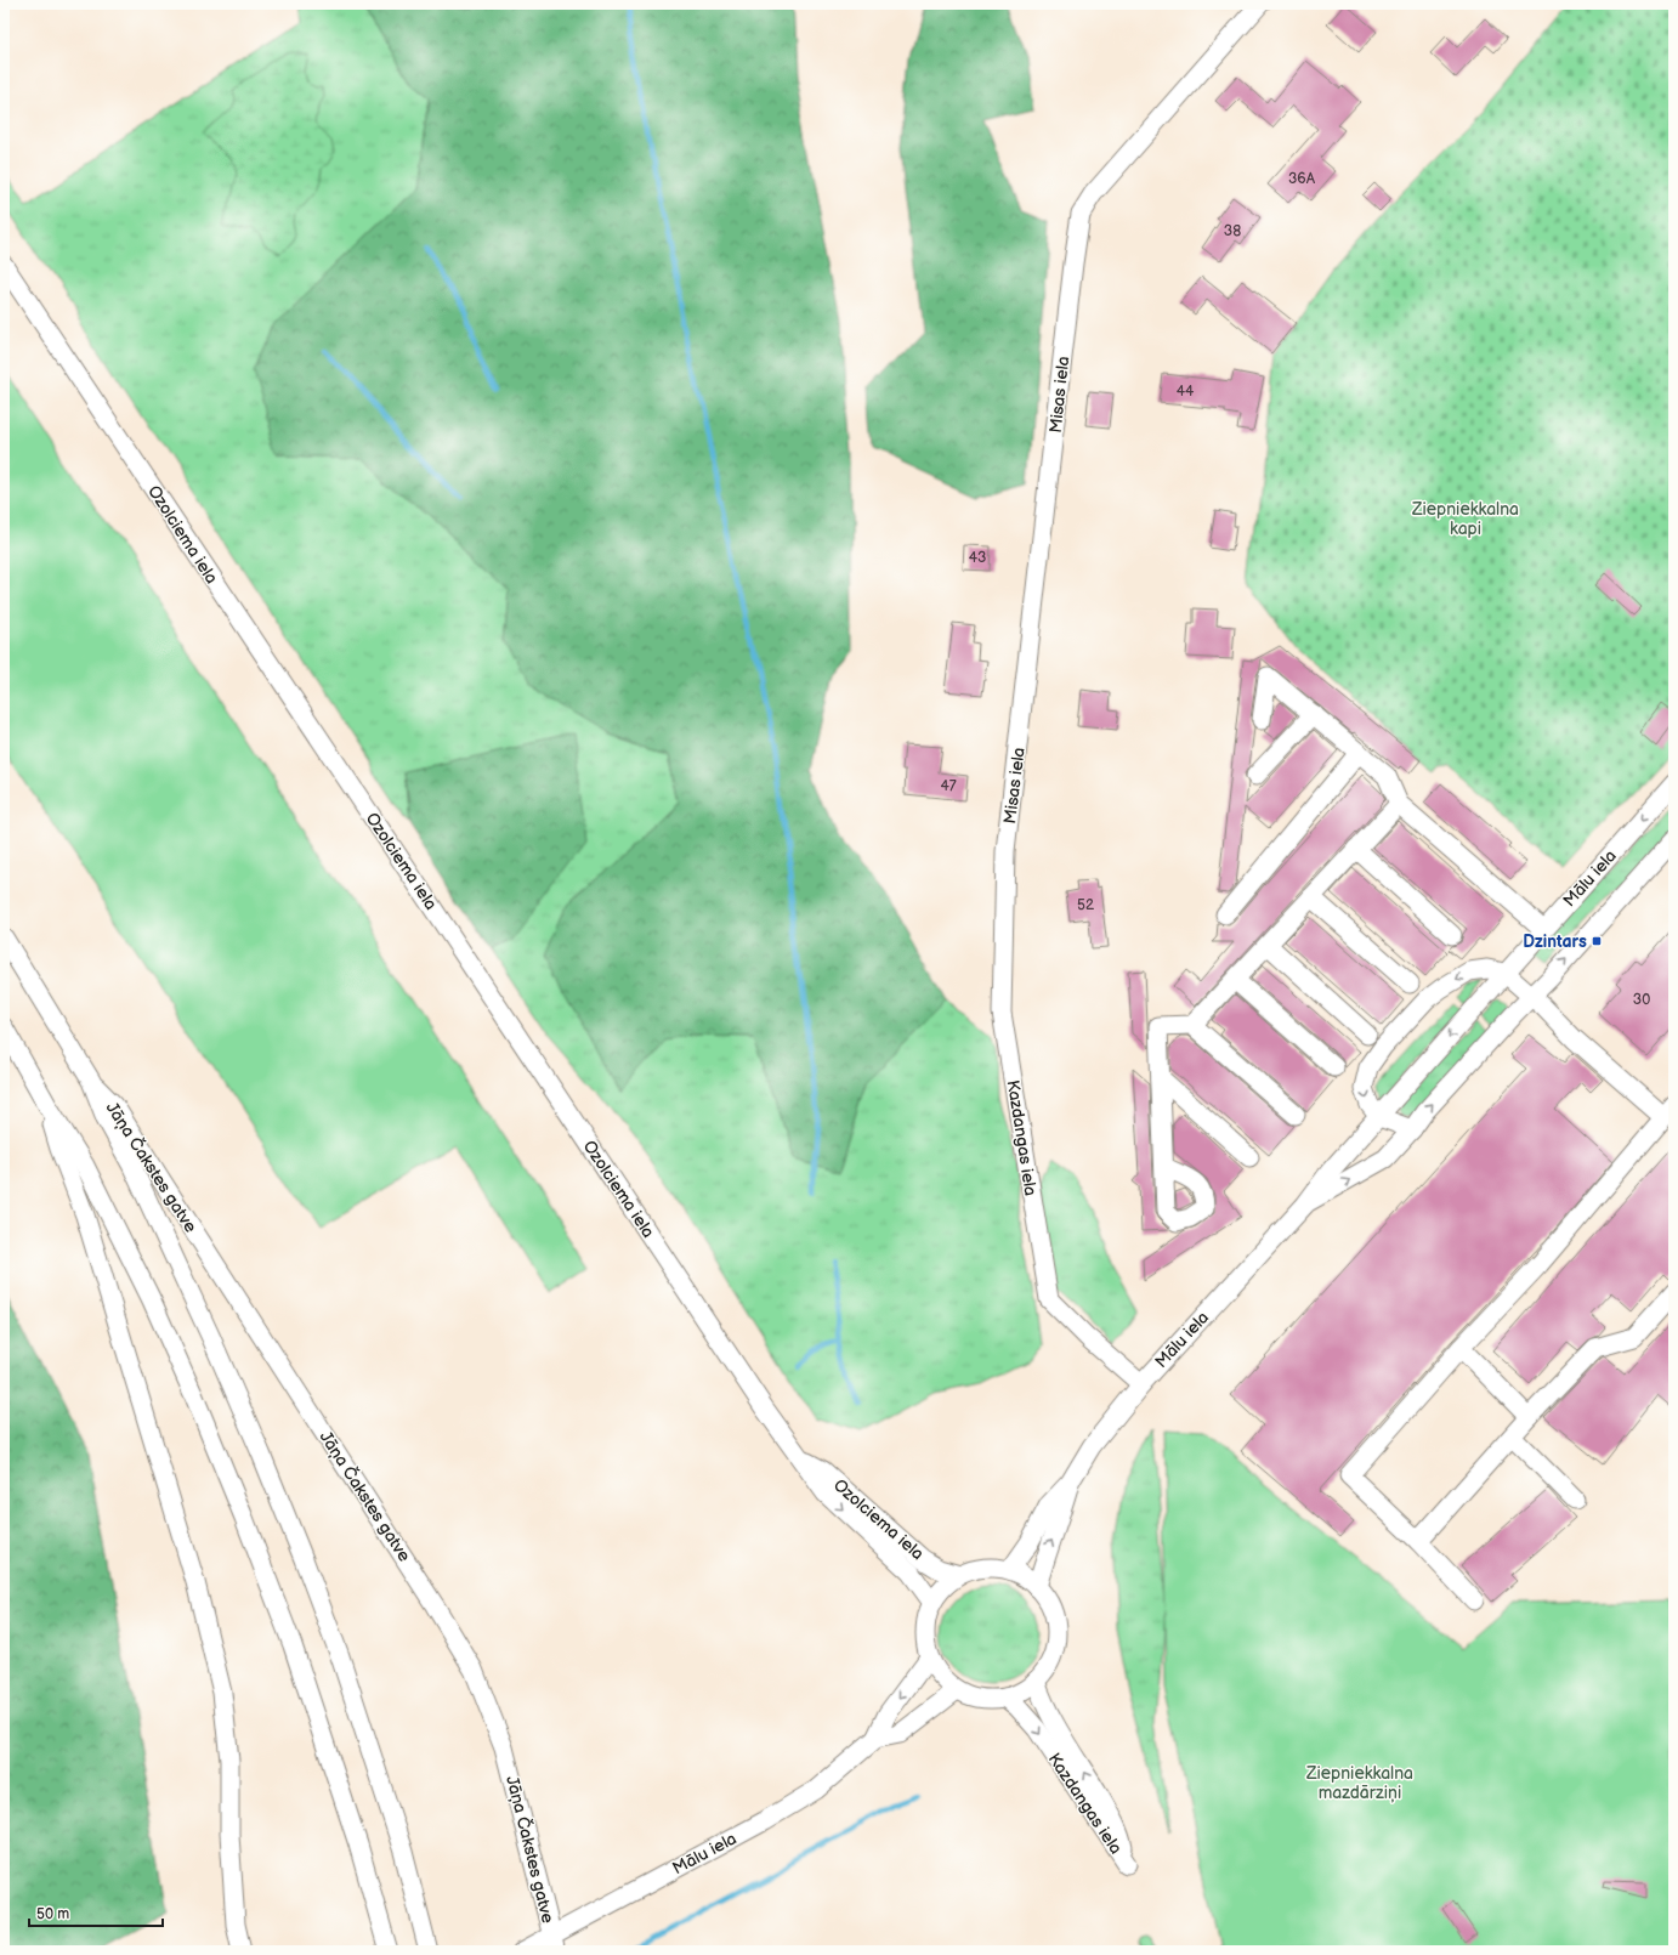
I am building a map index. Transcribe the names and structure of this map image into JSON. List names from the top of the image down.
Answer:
{
  "streets": {
    "street": [
      "Misas iela",
      "Ozolciema iela",
      "Mālu iela",
      "Kazdangas iela",
      "Jāņa Čakstes gatve"
    ]
  },
  "crossings": [
    ["Misas iela", "Kazdangas iela"],
    ["Ozolciema iela", "Mālu iela"],
    ["Ozolciema iela", "Kazdangas iela"],
    ["Mālu iela", "Kazdangas iela"],
    ["Mālu iela", "Jāņa Čakstes gatve"]
  ],
  "parks": ["Ziepniekkalna kapi", "Ziepniekkalna mazdārziņi"],
  "places": {
    "transit": ["Dzintars"]
  },
  "house_numbers": [
    "36A",
    "38",
    "44",
    "43",
    "47",
    "52",
    "30"
  ],
  "scale_bar": "50 m"
}
